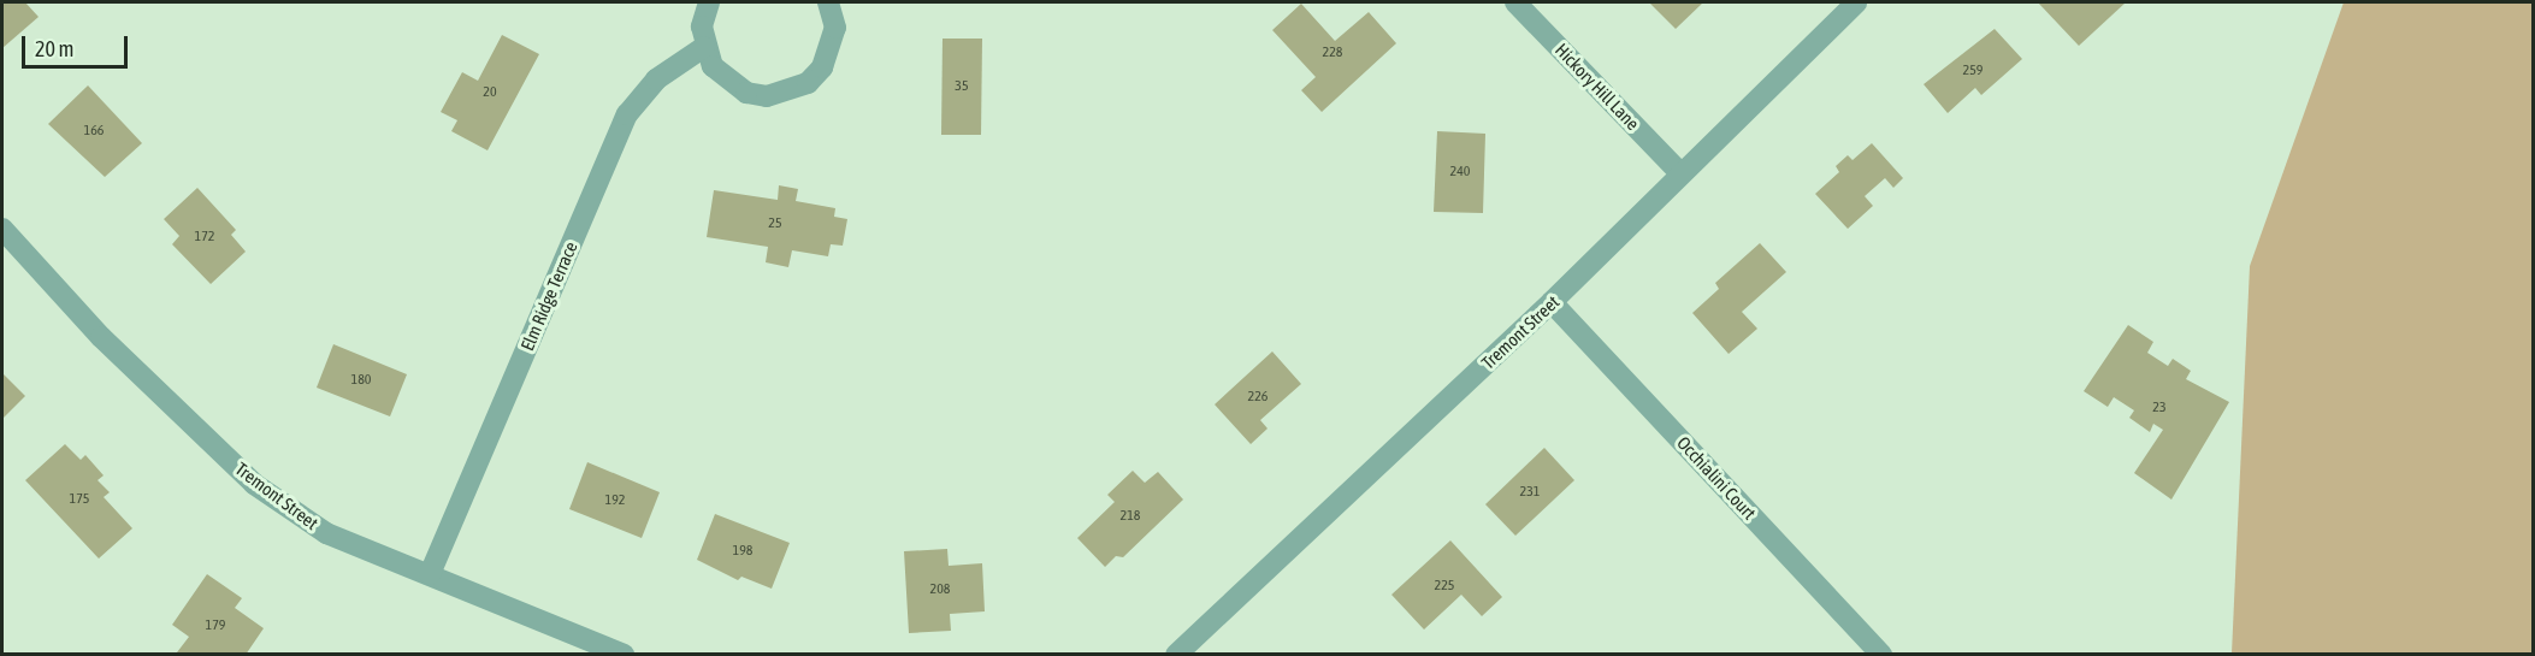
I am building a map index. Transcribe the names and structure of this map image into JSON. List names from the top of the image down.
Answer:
{
  "streets": {
    "street": [
      "Hickory Hill Lane",
      "Elm Ridge Terrace",
      "Tremont Street",
      "Occhialini Court"
    ]
  },
  "crossings": [
    ["Hickory Hill Lane", "Tremont Street"],
    ["Elm Ridge Terrace", "Tremont Street"],
    ["Tremont Street", "Occhialini Court"]
  ],
  "house_numbers": [
    "228",
    "259",
    "35",
    "20",
    "166",
    "240",
    "25",
    "172",
    "180",
    "226",
    "23",
    "231",
    "175",
    "192",
    "218",
    "198",
    "225",
    "208",
    "179"
  ],
  "scale_bar": "20 m"
}
